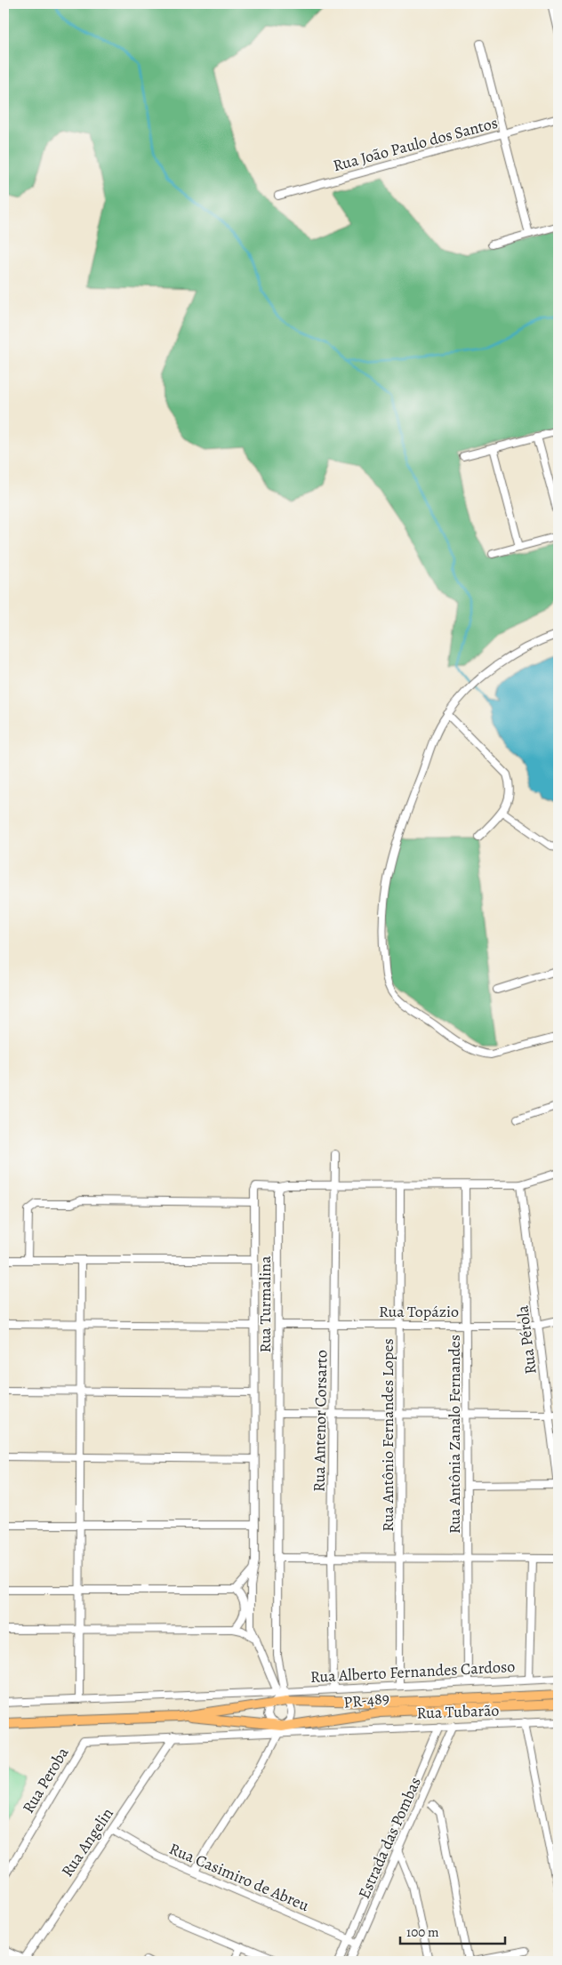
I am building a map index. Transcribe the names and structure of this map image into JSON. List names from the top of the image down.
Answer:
{
  "streets": {
    "main road": ["PR-489"],
    "street": [
      "Rua João Paulo dos Santos",
      "Rua Turmalina",
      "Rua Topázio",
      "Rua Pérola",
      "Rua Antenor Corsarto",
      "Rua Antônia Zanalo Fernandes",
      "Rua Antônio Fernandes Lopes",
      "Rua Alberto Fernandes Cardoso",
      "Rua Tubarão",
      "Rua Peroba",
      "Estrada das Pombas",
      "Rua Angelin",
      "Rua Casimiro de Abreu"
    ]
  },
  "crossings": [
    ["Rua Turmalina", "Rua Topázio"],
    ["Rua Turmalina", "Rua Alberto Fernandes Cardoso"],
    ["Rua Turmalina", "PR-489"],
    ["Rua Turmalina", "Rua Tubarão"],
    ["Rua Topázio", "Rua Pérola"],
    ["Rua Topázio", "Rua Antenor Corsarto"],
    ["Rua Topázio", "Rua Antônia Zanalo Fernandes"],
    ["Rua Topázio", "Rua Antônio Fernandes Lopes"],
    ["Rua Antenor Corsarto", "Rua Alberto Fernandes Cardoso"],
    ["Rua Antônia Zanalo Fernandes", "Rua Alberto Fernandes Cardoso"],
    ["Rua Antônio Fernandes Lopes", "Rua Alberto Fernandes Cardoso"],
    ["Rua Alberto Fernandes Cardoso", "PR-489"],
    ["Rua Alberto Fernandes Cardoso", "Rua Tubarão"],
    ["PR-489", "Rua Tubarão"],
    ["Rua Tubarão", "Rua Peroba"],
    ["Rua Tubarão", "Estrada das Pombas"],
    ["Rua Tubarão", "Rua Angelin"],
    ["Estrada das Pombas", "Rua Casimiro de Abreu"],
    ["Rua Angelin", "Rua Casimiro de Abreu"]
  ],
  "scale_bar": "100 m"
}
